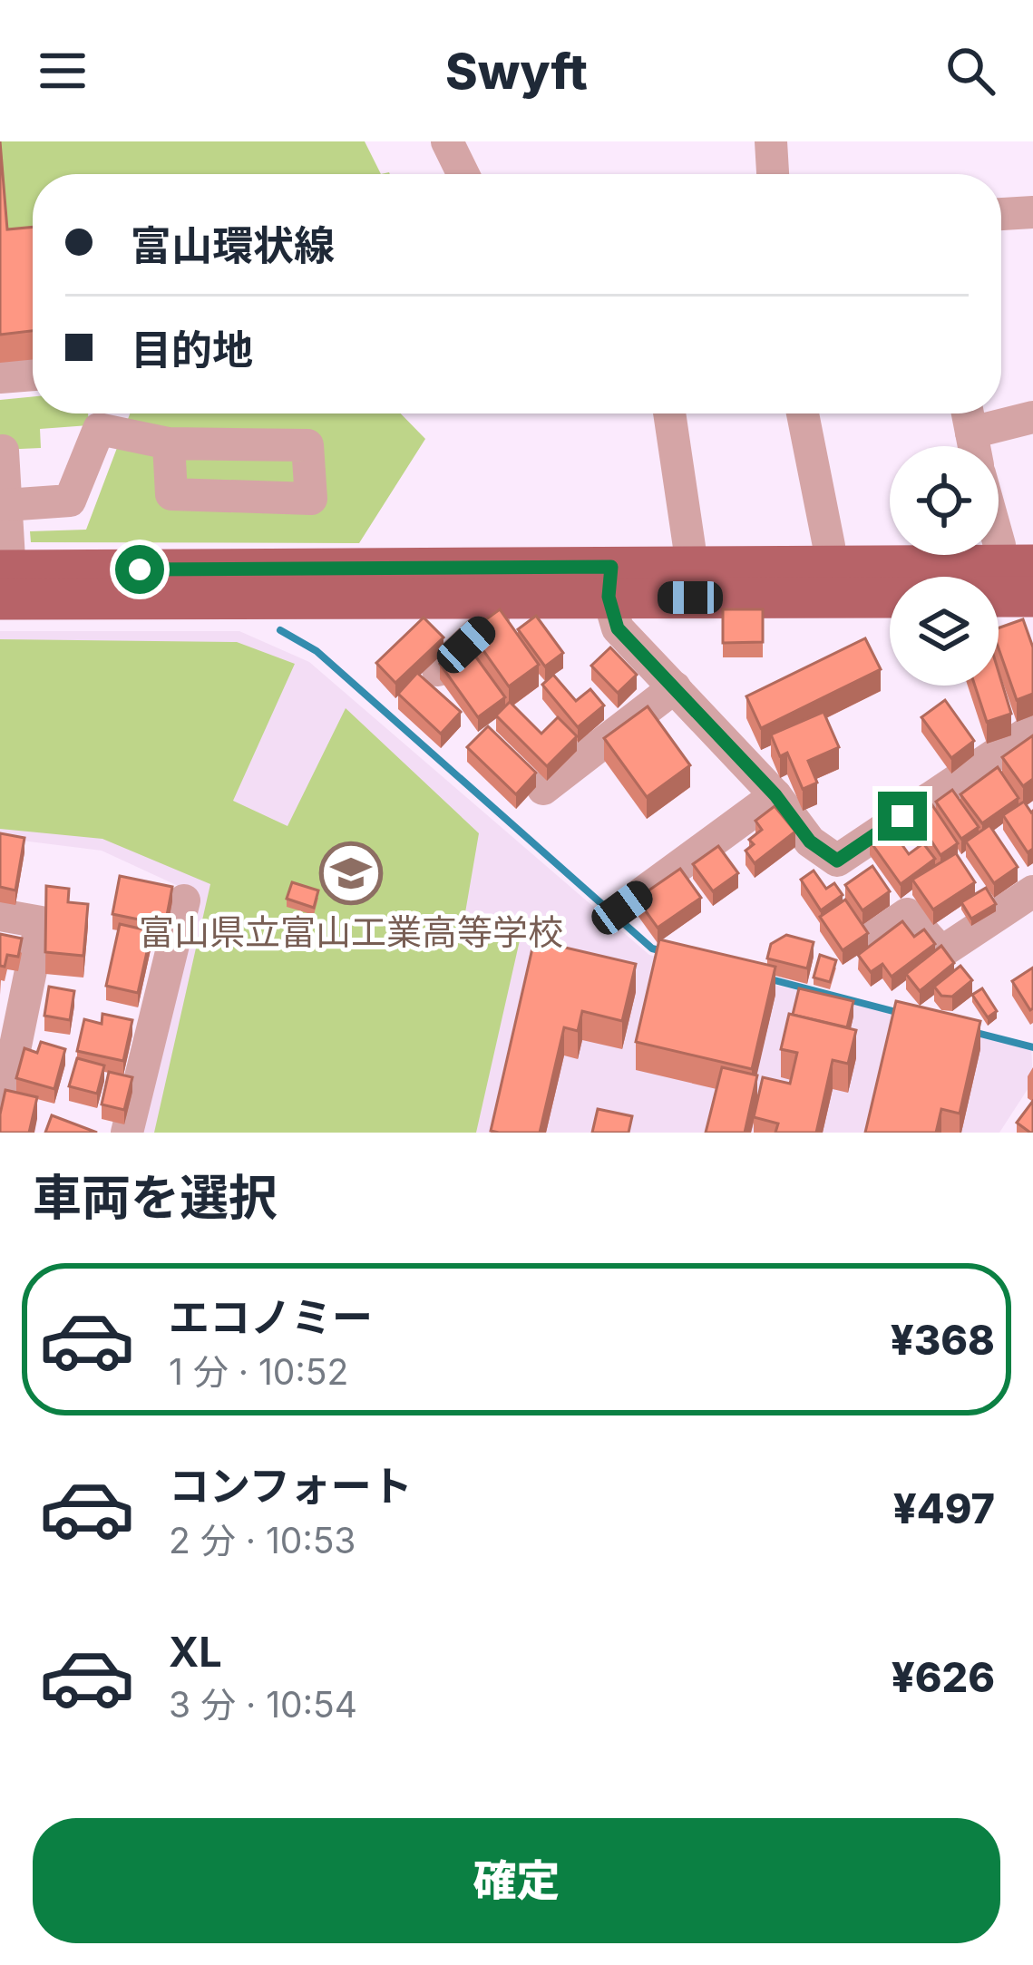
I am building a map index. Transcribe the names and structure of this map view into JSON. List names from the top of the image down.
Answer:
{
  "places": {
    "school or university": ["富山県立富山工業高等学校"]
  },
  "page": {
    "header": "Swyft",
    "banner": ["富山環状線", "目的地"],
    "heading": "車両を選択",
    "list": [
      {
        "name": "エコノミー",
        "note": "1 分 · 10:52",
        "value": "¥368"
      },
      {
        "name": "コンフォート",
        "note": "2 分 · 10:53",
        "value": "¥497"
      },
      {
        "name": "XL",
        "note": "3 分 · 10:54",
        "value": "¥626"
      }
    ],
    "buttons": "確定"
  }
}
